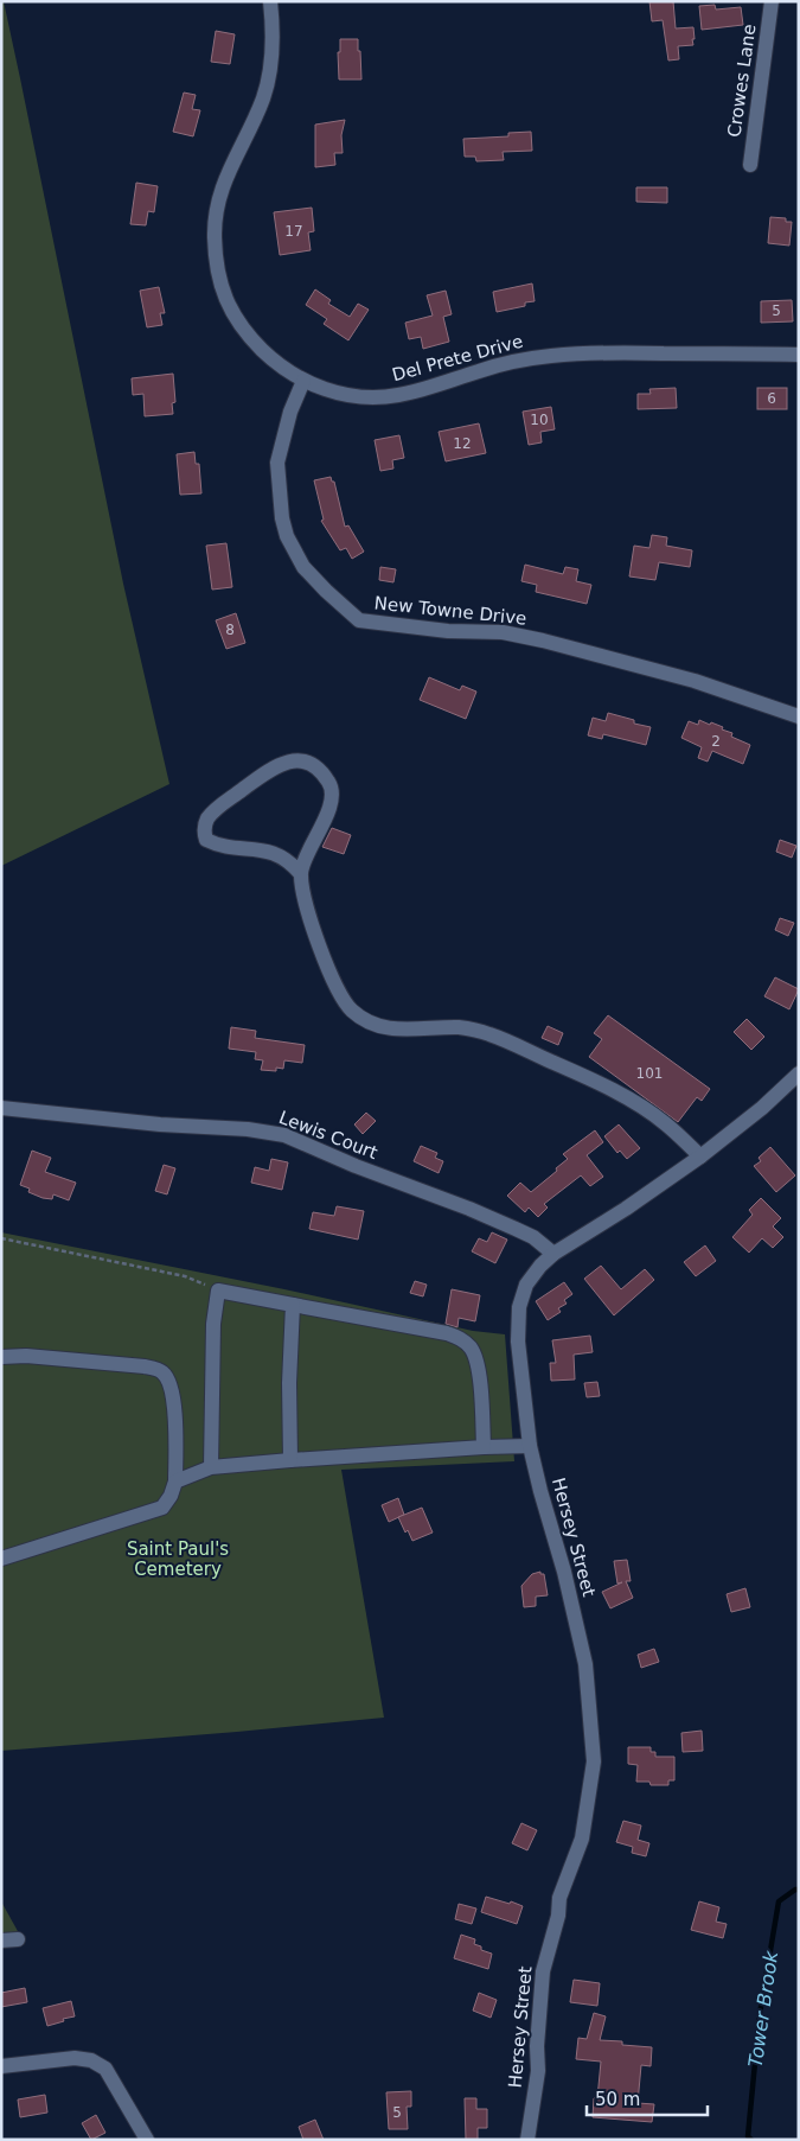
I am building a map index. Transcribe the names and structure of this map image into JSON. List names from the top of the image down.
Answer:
{
  "streets": {
    "street": [
      "Crowes Lane",
      "Del Prete Drive",
      "New Towne Drive",
      "Lewis Court",
      "Hersey Street"
    ]
  },
  "crossings": [
    ["Del Prete Drive", "New Towne Drive"],
    ["Lewis Court", "Hersey Street"]
  ],
  "water": ["Tower Brook"],
  "parks": ["Saint Paul's Cemetery"],
  "house_numbers": [
    "17",
    "5",
    "6",
    "10",
    "12",
    "8",
    "2",
    "101",
    "5"
  ],
  "scale_bar": "50 m"
}
